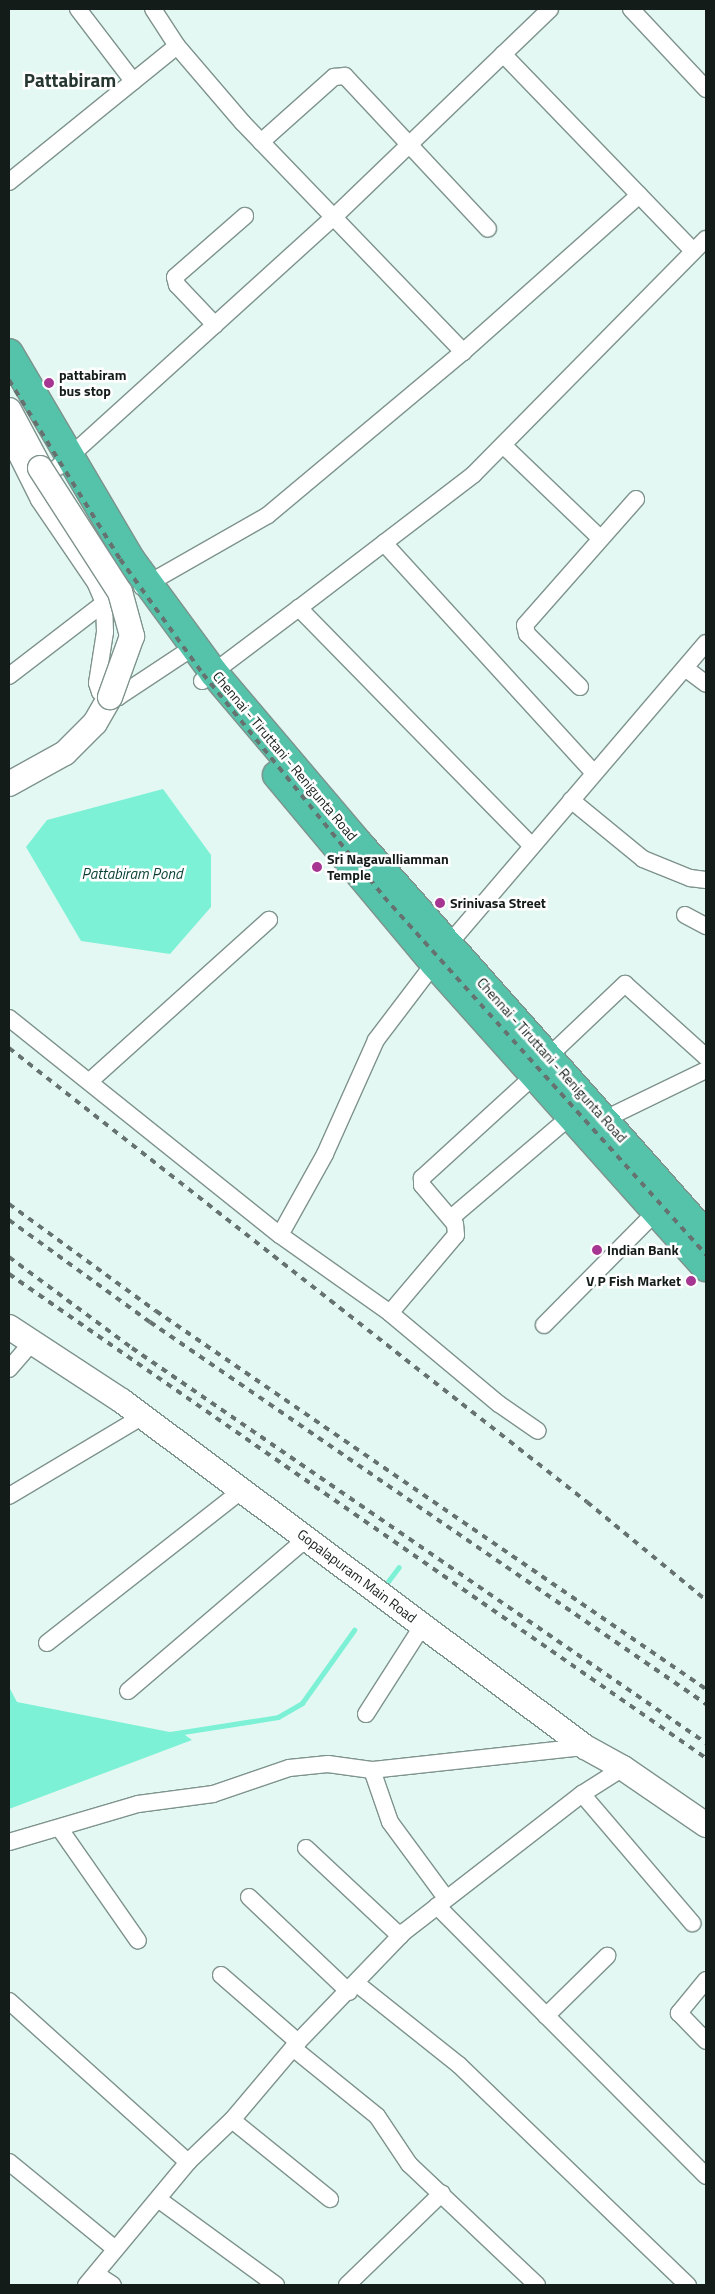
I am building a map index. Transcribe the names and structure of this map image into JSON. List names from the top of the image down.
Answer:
{
  "streets": {
    "highway": ["Chennai - Tiruttani - Renigunta Road"],
    "street": ["Gopalapuram Main Road"]
  },
  "districts": ["Pattabiram"],
  "water": ["Pattabiram Pond"],
  "places": [
    "pattabiram bus stop",
    "Sri Nagavalliamman Temple",
    "Srinivasa Street",
    "Indian Bank",
    "V P Fish Market"
  ]
}
